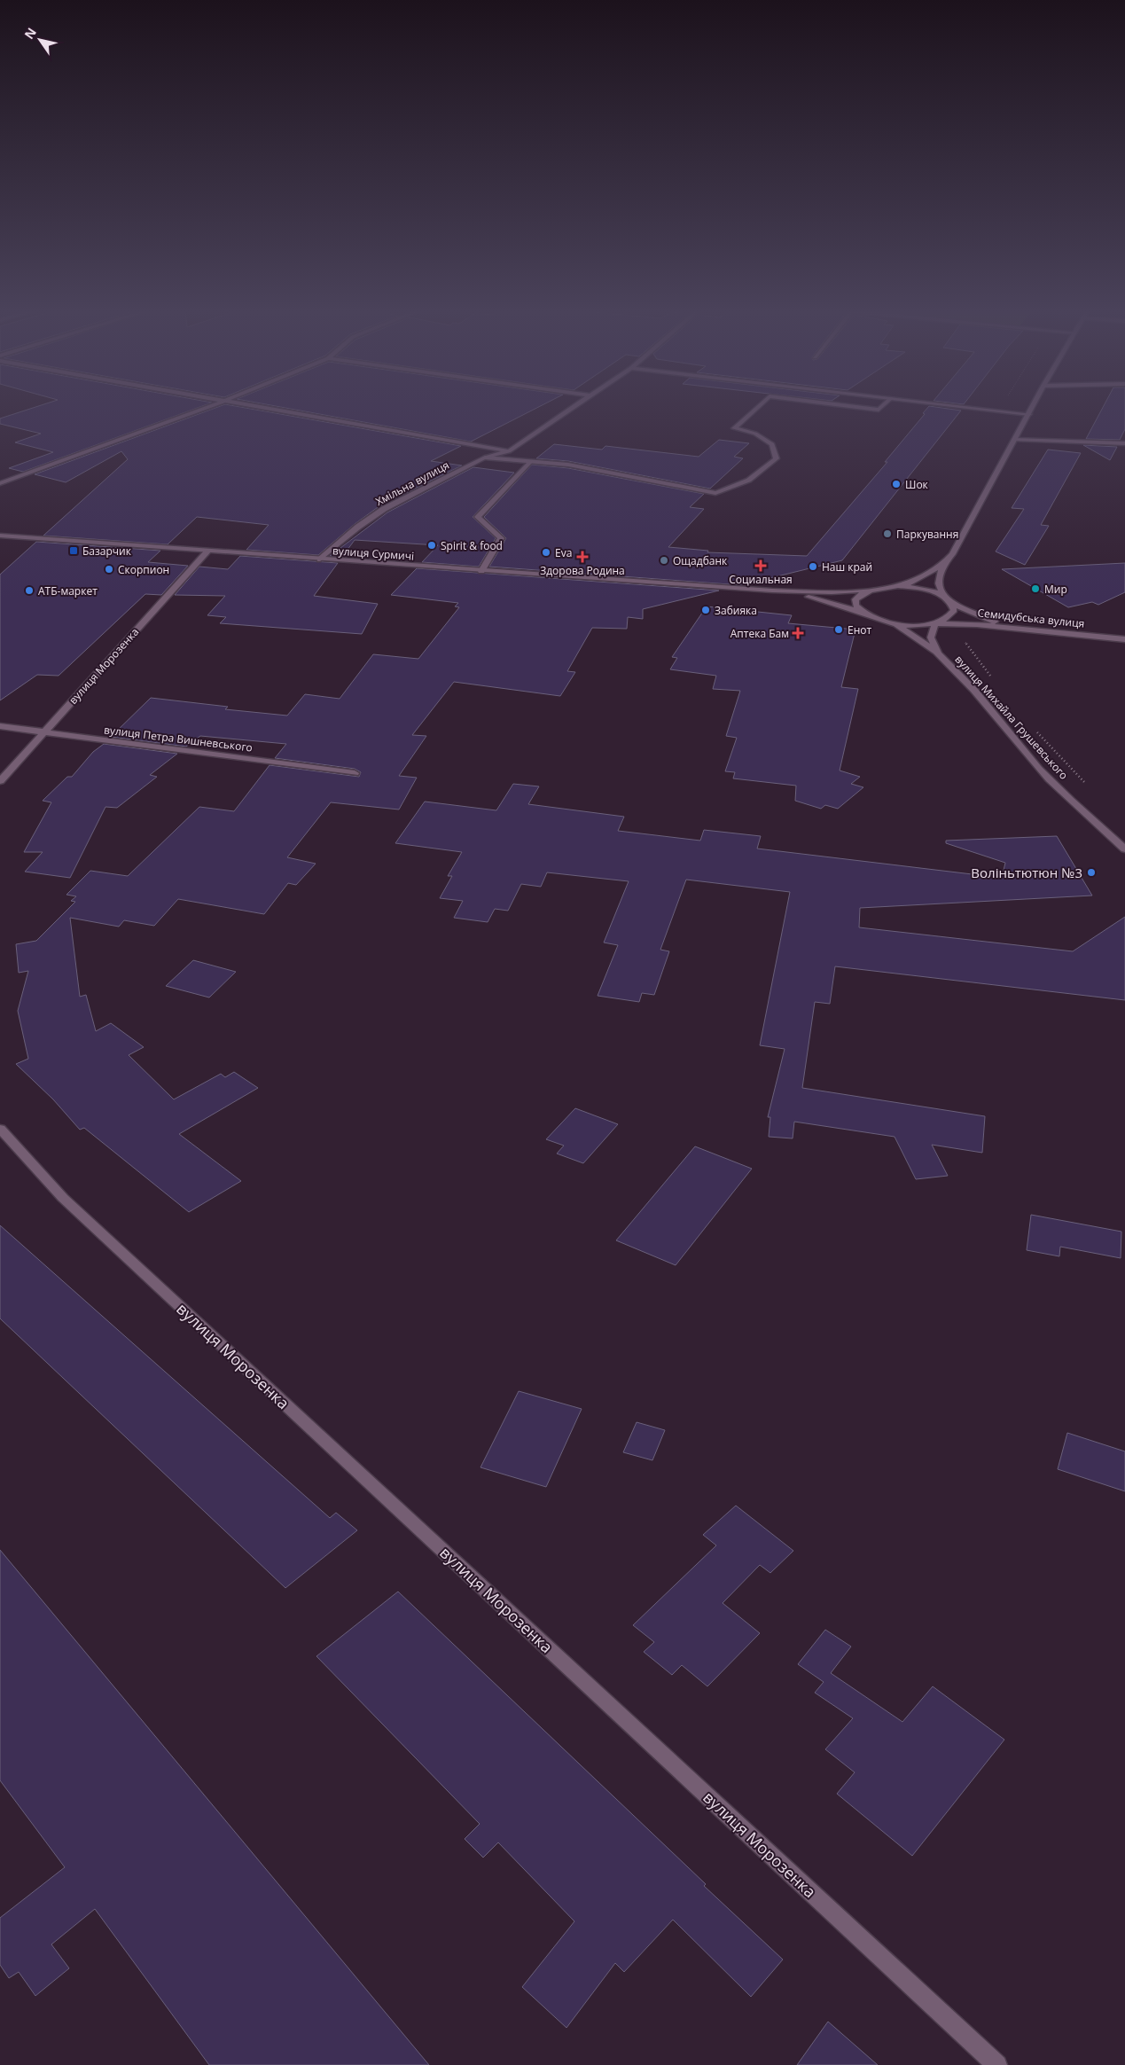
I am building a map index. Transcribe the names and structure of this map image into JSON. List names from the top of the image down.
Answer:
{
  "streets": {
    "street": [
      "Хмільна вулиця",
      "вулиця Сурмичі",
      "Семидубська вулиця",
      "вулиця Морозенка",
      "вулиця Михайла Грушевського",
      "вулиця Петра Вишневського"
    ]
  },
  "crossings": [
    ["Хмільна вулиця", "вулиця Сурмичі"],
    ["вулиця Сурмичі", "вулиця Морозенка"],
    ["Семидубська вулиця", "вулиця Михайла Грушевського"],
    ["вулиця Морозенка", "вулиця Петра Вишневського"]
  ],
  "places": {
    "other": [
      "Шок",
      "Паркування",
      "Spirit & food",
      "Eva",
      "Ощадбанк",
      "Наш край",
      "Скорпион",
      "Мир",
      "АТБ-маркет",
      "Забияка",
      "Енот",
      "Воліньтютюн №3"
    ],
    "transit": ["Базарчик"],
    "health": ["Здорова Родина", "Социальная", "Аптека Бам"]
  },
  "north": "top left"
}
